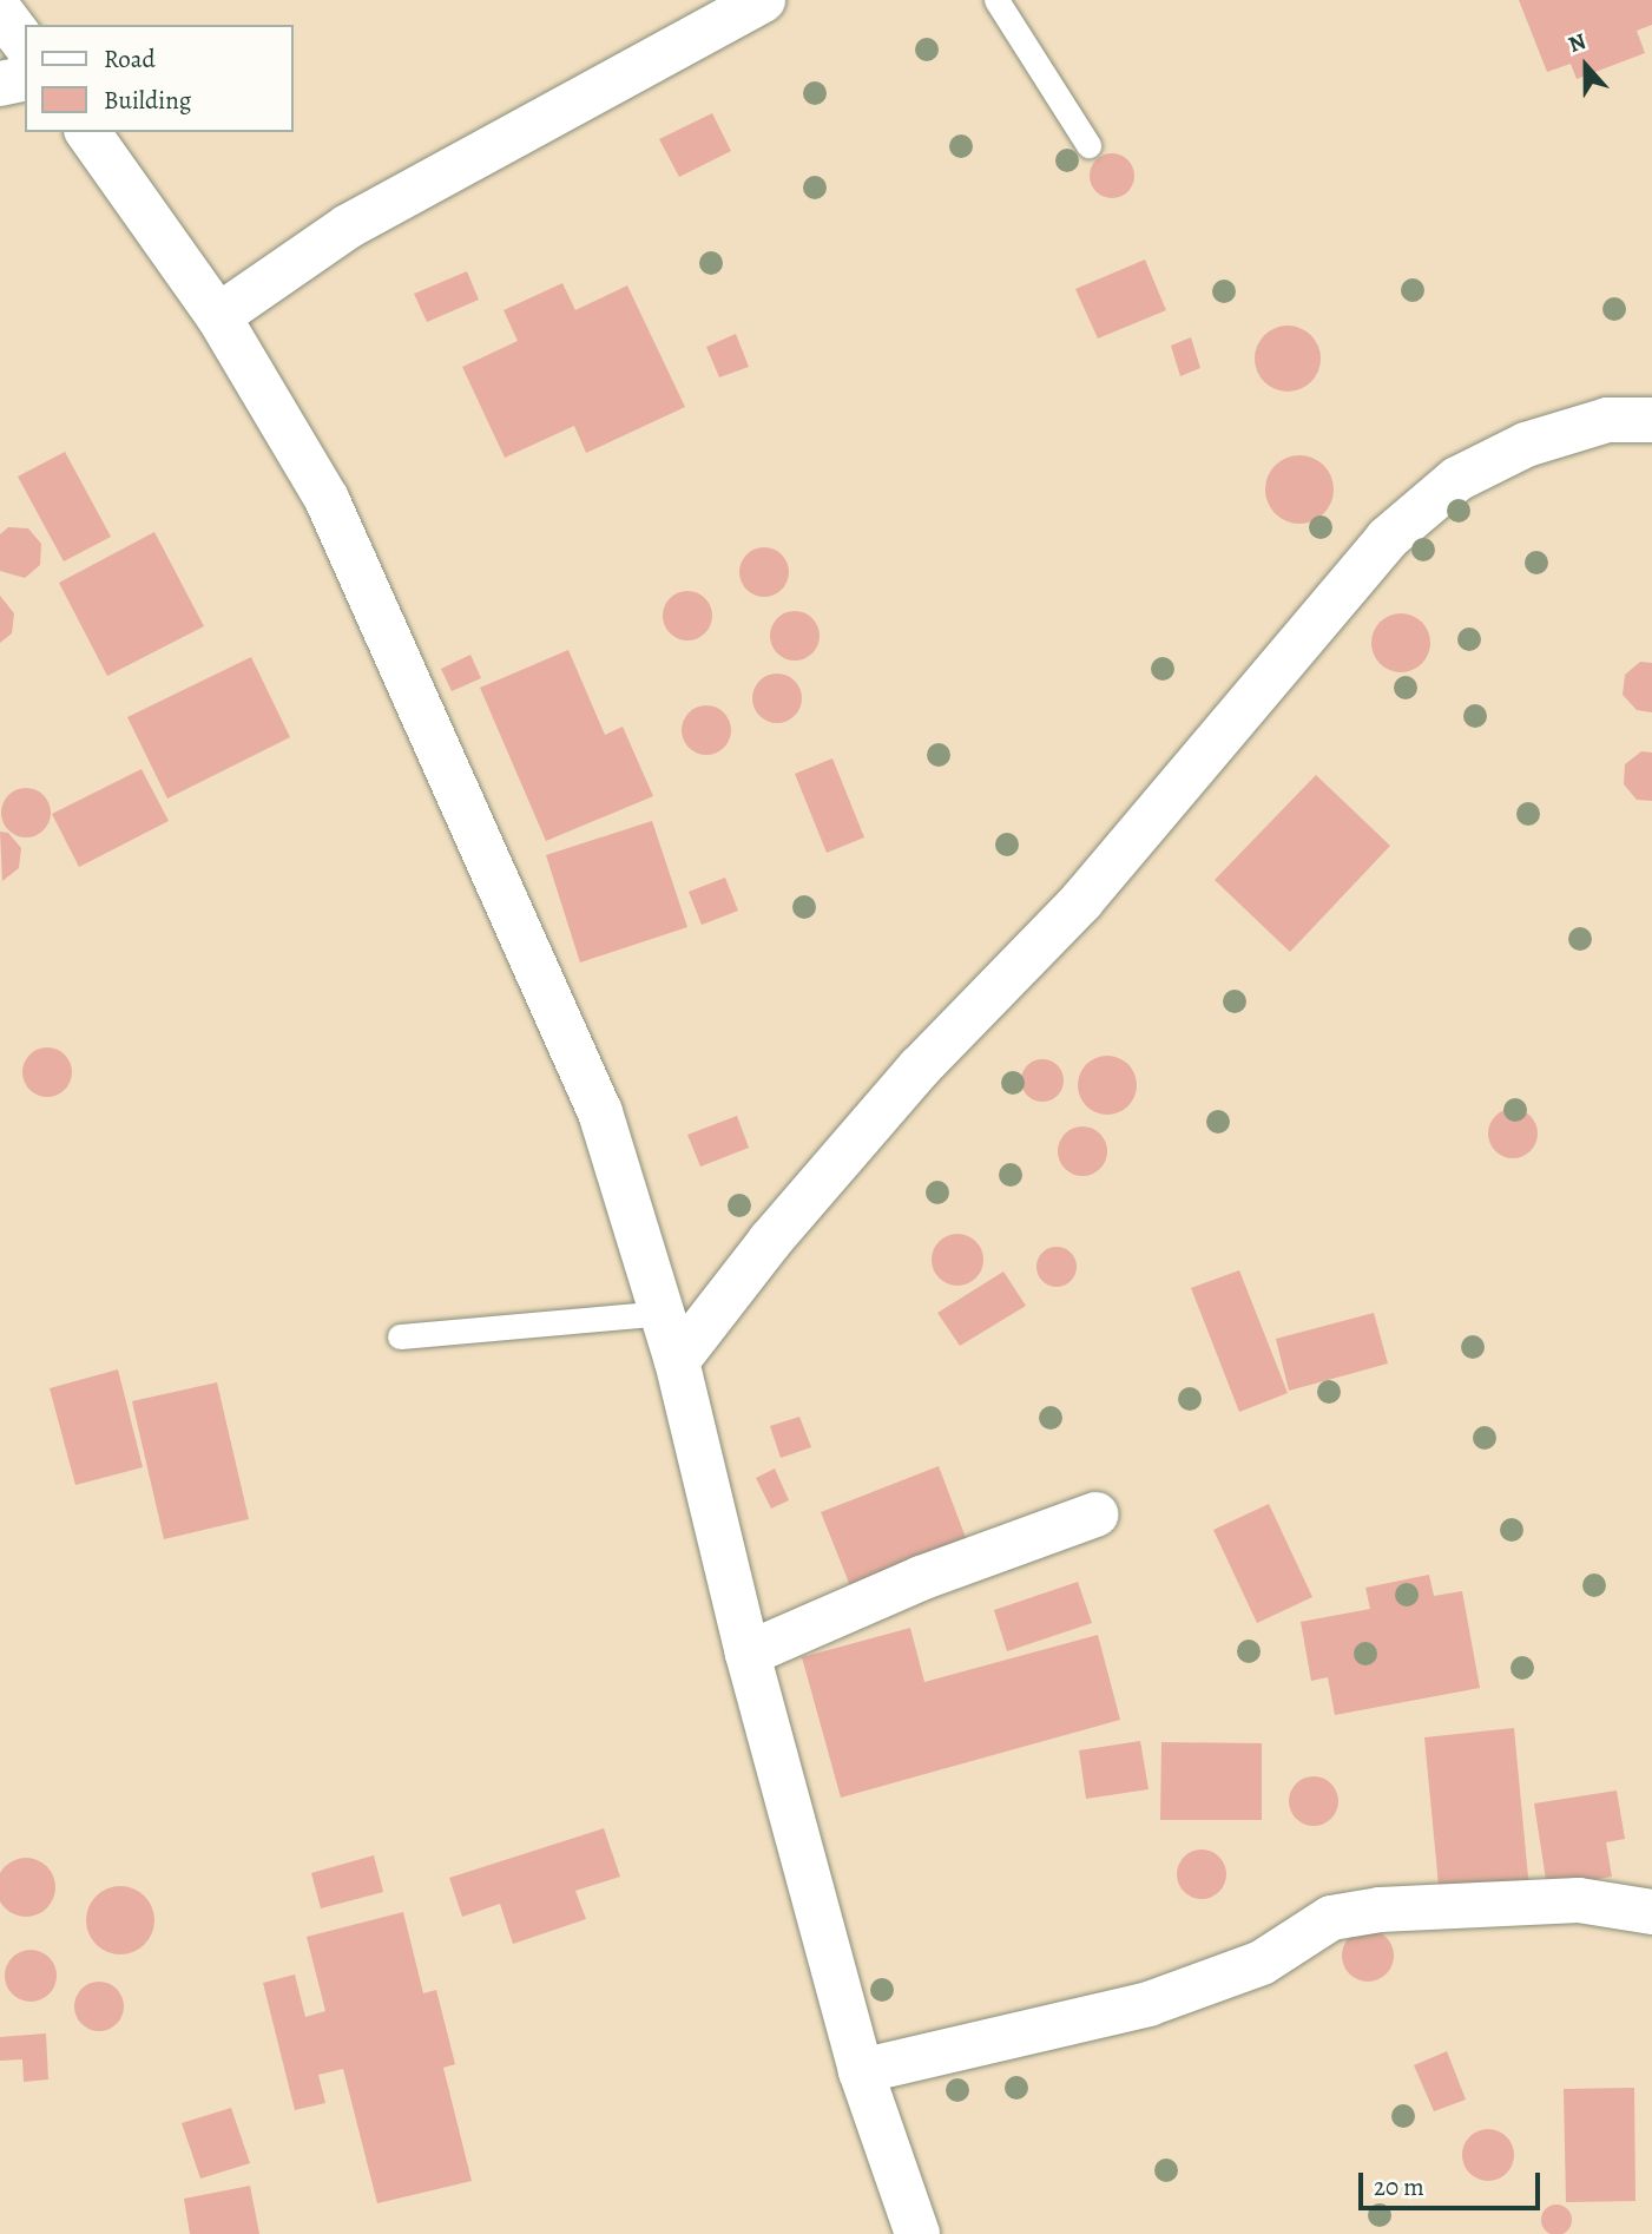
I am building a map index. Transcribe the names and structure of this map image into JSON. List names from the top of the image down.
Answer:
{
  "legend": ["Road", "Building"],
  "scale_bar": "20 m",
  "north": "top"
}
